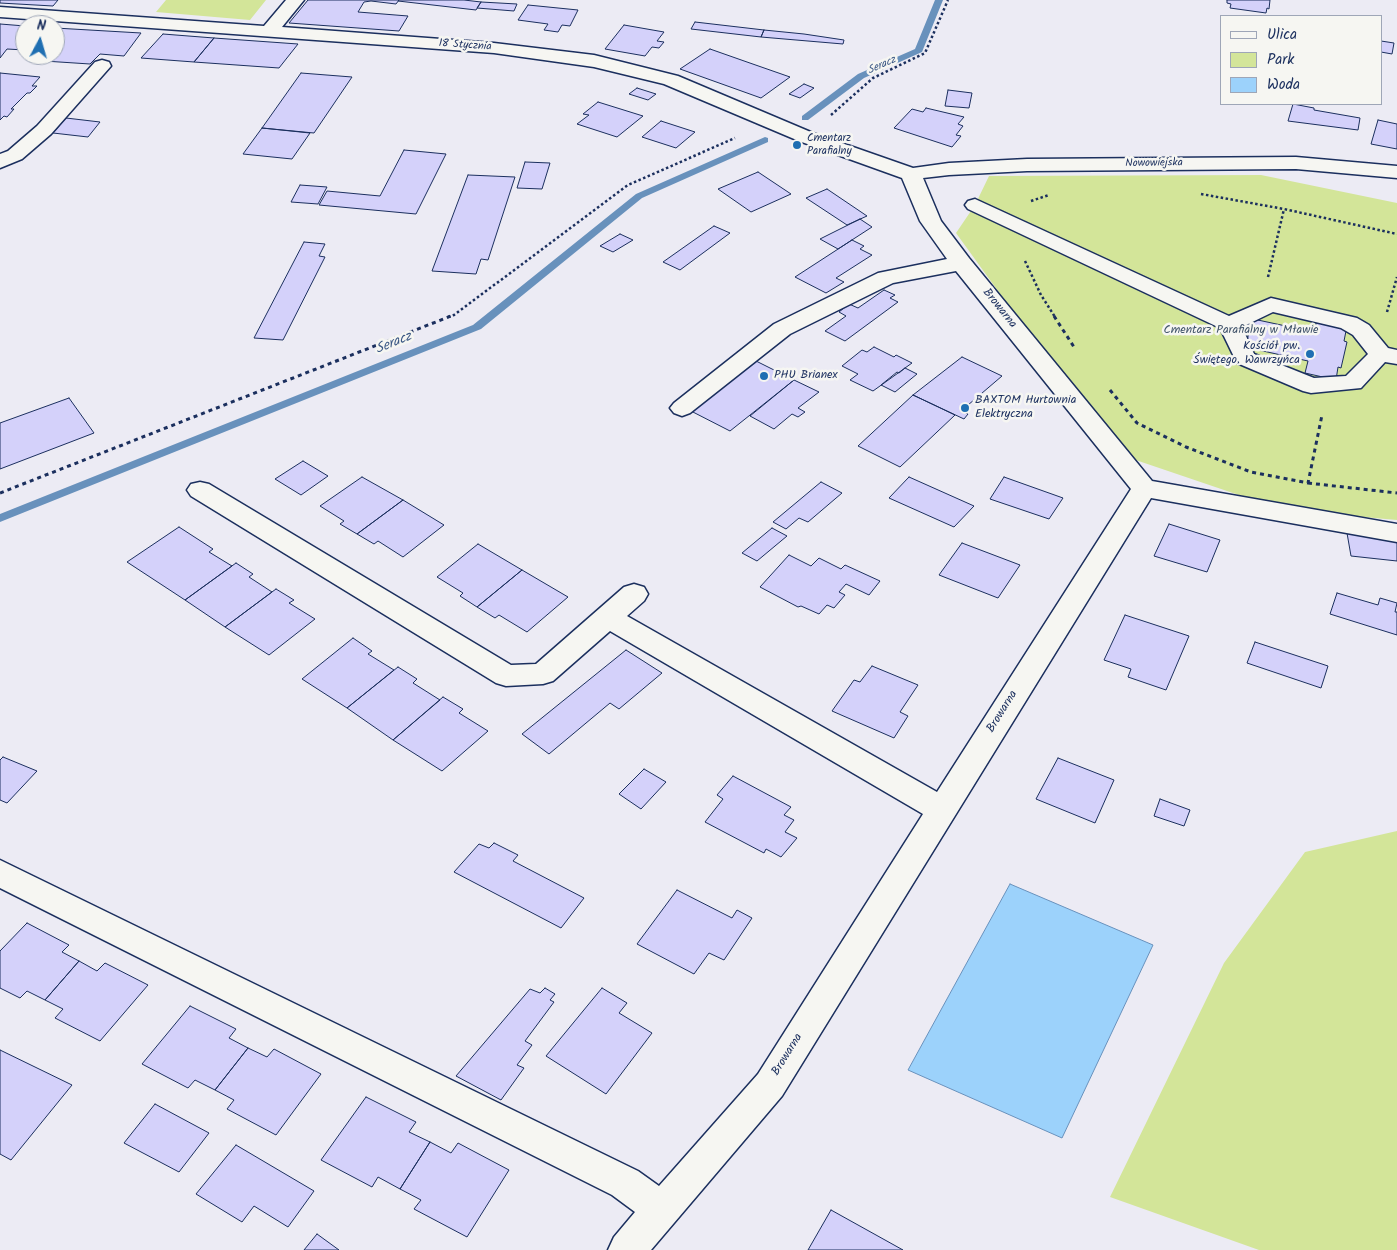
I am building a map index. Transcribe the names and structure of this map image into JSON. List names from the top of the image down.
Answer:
{
  "streets": {
    "street": ["18 Stycznia", "Nowowiejska", "Browarna"]
  },
  "crossings": [
    ["18 Stycznia", "Nowowiejska"],
    ["18 Stycznia", "Browarna"],
    ["Nowowiejska", "Browarna"]
  ],
  "water": ["Seracz"],
  "parks": ["Cmentarz Parafialny w Mławie"],
  "places": [
    "Cmentarz Parafialny",
    "Kościół pw. Świętego. Wawrzyńca",
    "PHU Brianex",
    "BAXTOM Hurtownia Elektryczna"
  ],
  "legend": ["Ulica", "Park", "Woda"],
  "north": "top"
}
